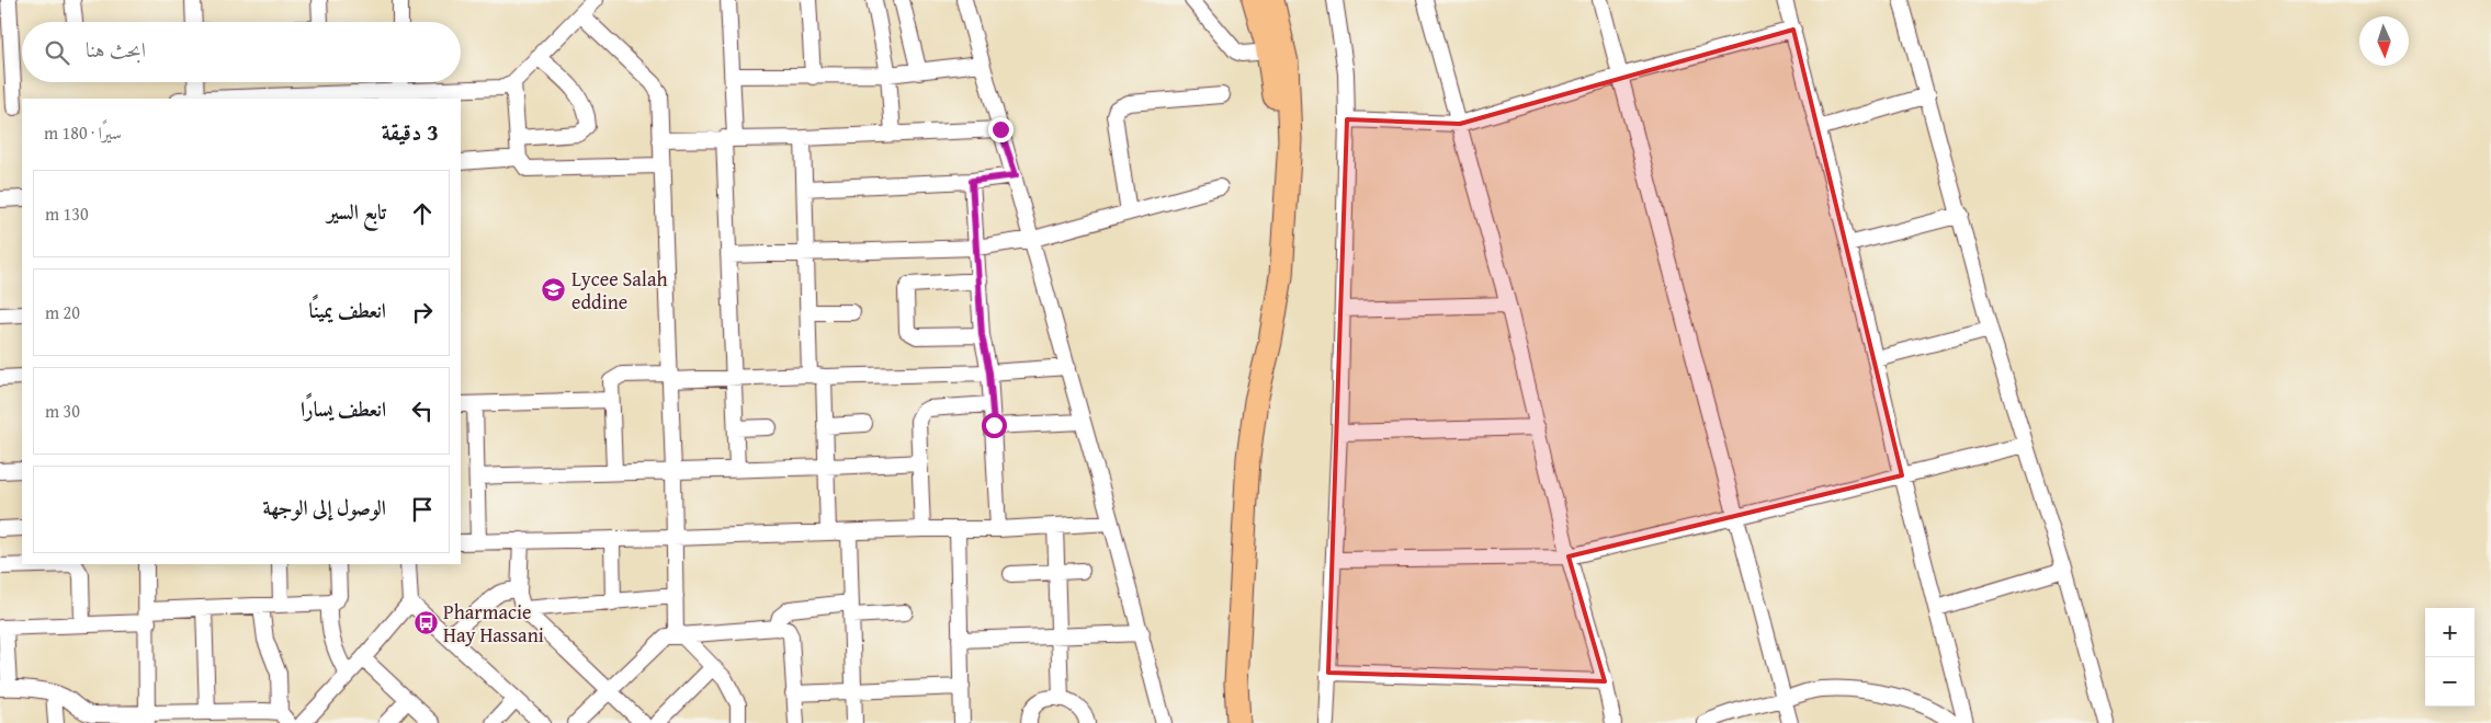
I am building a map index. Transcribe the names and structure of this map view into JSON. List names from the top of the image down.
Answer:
{
  "places": {
    "school or university": ["Lycee Salah eddine"],
    "bus stop": ["Pharmacie Hay Hassani"]
  },
  "north": "bottom",
  "page": {
    "search": "ابحث هنا",
    "heading": ["3 دقيقة", "سيرًا · 180 m"],
    "list": [
      ["تابع السير", "130 m"],
      ["انعطف يمينًا", "20 m"],
      ["انعطف يسارًا", "30 m"],
      "الوصول إلى الوجهة"
    ],
    "map_buttons": ["+", "−"]
  }
}
